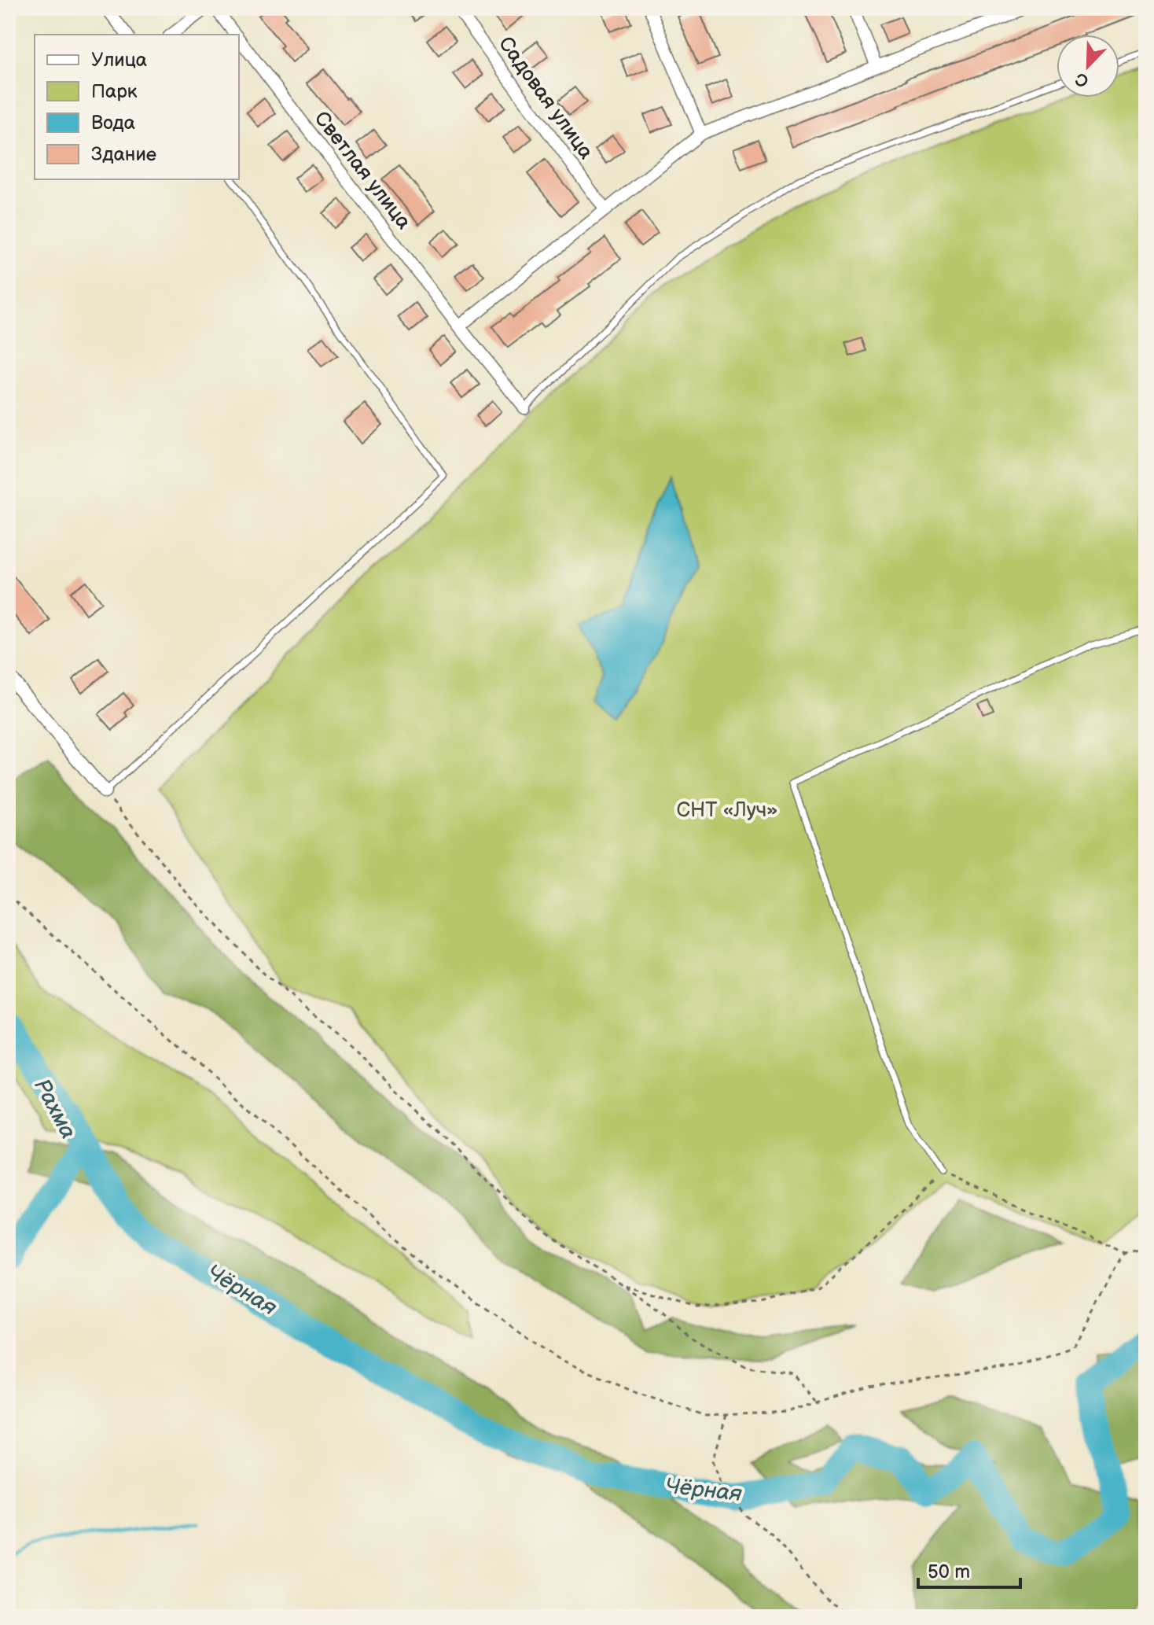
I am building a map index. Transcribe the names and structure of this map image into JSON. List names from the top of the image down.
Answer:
{
  "streets": {
    "street": ["Садовая улица", "Светлая улица"]
  },
  "water": ["Рахма", "Чёрная"],
  "parks": ["СНТ «Луч»"],
  "legend": [
    "Улица",
    "Парк",
    "Вода",
    "Здание"
  ],
  "scale_bar": "50 m",
  "north": "bottom left"
}
